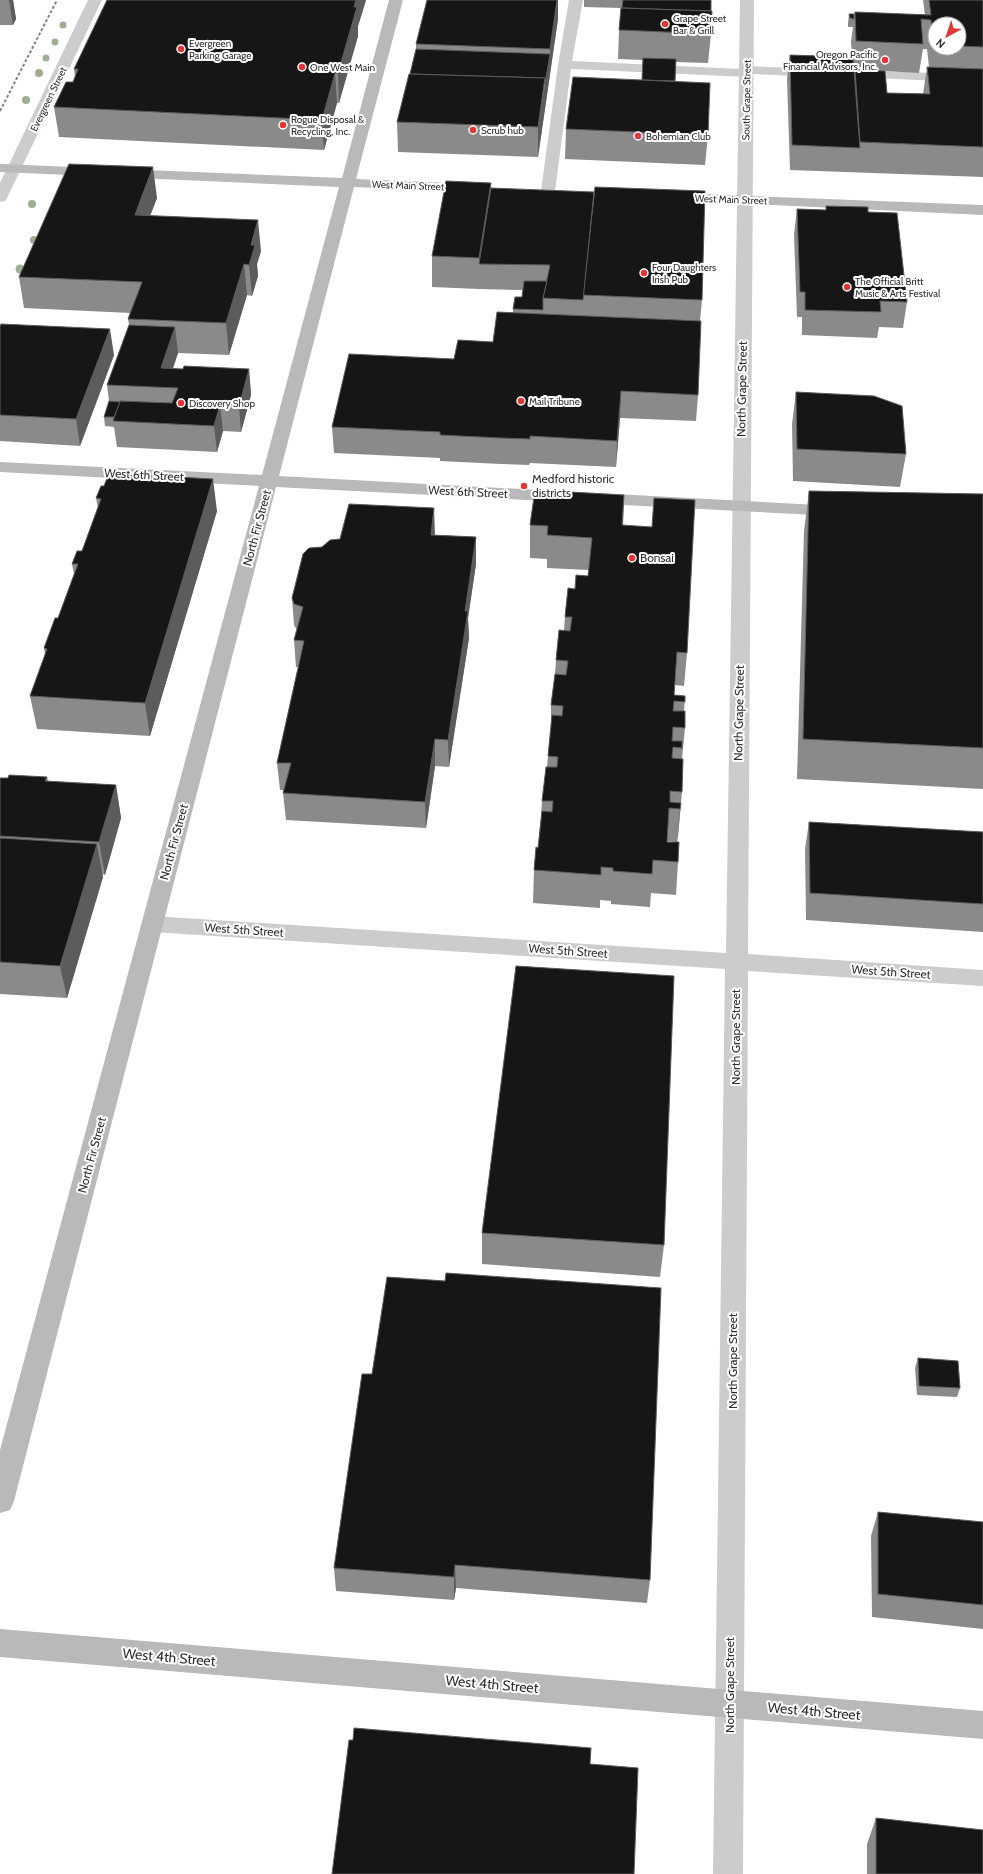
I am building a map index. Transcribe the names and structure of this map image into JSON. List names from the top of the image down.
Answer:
{
  "streets": {
    "street": [
      "Evergreen Street",
      "South Grape Street",
      "West Main Street",
      "North Grape Street",
      "West 6th Street",
      "North Fir Street",
      "West 5th Street",
      "West 4th Street"
    ]
  },
  "crossings": [
    ["Evergreen Street", "West Main Street"],
    ["South Grape Street", "West Main Street"],
    ["South Grape Street", "North Grape Street"],
    ["West Main Street", "North Grape Street"],
    ["West Main Street", "North Fir Street"],
    ["North Grape Street", "West 6th Street"],
    ["North Grape Street", "West 5th Street"],
    ["North Grape Street", "West 4th Street"],
    ["West 6th Street", "North Fir Street"],
    ["North Fir Street", "West 5th Street"]
  ],
  "places": [
    "Grape Street Bar & Grill",
    "Evergreen Parking Garage",
    "Oregon Pacific Financial Advisors, Inc.",
    "One West Main",
    "Rogue Disposal & Recycling, Inc.",
    "Scrub hub",
    "Bohemian Club",
    "Four Daughters Irish Pub",
    "The Official Britt Music & Arts Festival",
    "Mail Tribune",
    "Discovery Shop",
    "Medford historic districts",
    "Bonsai"
  ],
  "north": "bottom left"
}
